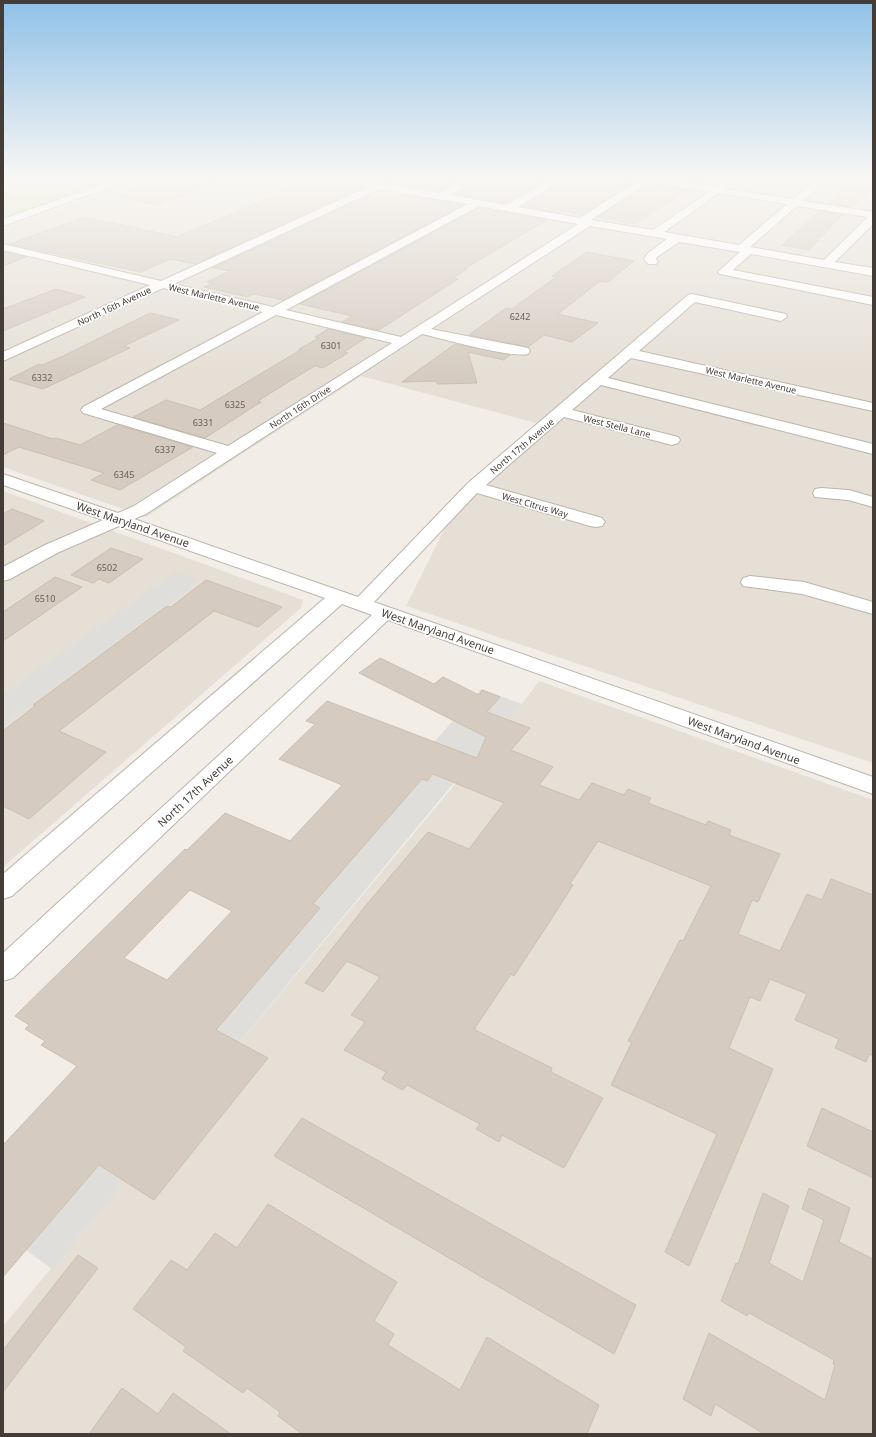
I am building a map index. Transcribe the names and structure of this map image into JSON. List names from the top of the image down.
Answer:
{
  "streets": {
    "street": [
      "West Marlette Avenue",
      "North 16th Avenue",
      "North 16th Drive",
      "West Stella Lane",
      "North 17th Avenue",
      "West Citrus Way",
      "West Maryland Avenue"
    ]
  },
  "crossings": [
    ["West Marlette Avenue", "North 16th Avenue"],
    ["West Marlette Avenue", "North 16th Drive"],
    ["West Marlette Avenue", "North 17th Avenue"],
    ["North 16th Drive", "West Maryland Avenue"],
    ["West Stella Lane", "North 17th Avenue"],
    ["North 17th Avenue", "West Citrus Way"],
    ["North 17th Avenue", "West Maryland Avenue"]
  ],
  "house_numbers": [
    "6242",
    "6301",
    "6332",
    "6325",
    "6331",
    "6337",
    "6345",
    "6502",
    "6510"
  ]
}
